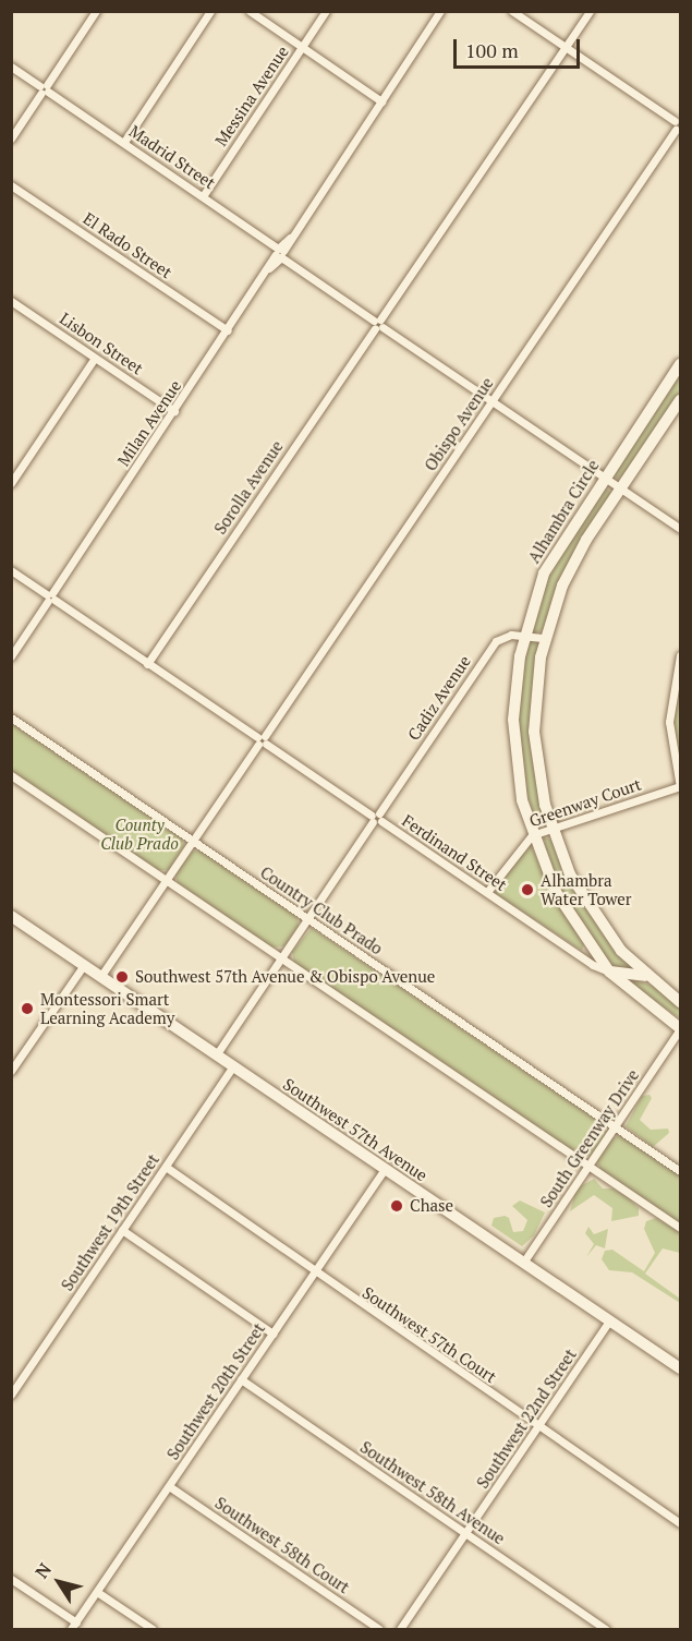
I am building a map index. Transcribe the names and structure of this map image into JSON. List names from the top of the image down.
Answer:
{
  "streets": {
    "street": [
      "Messina Avenue",
      "Madrid Street",
      "El Rado Street",
      "Lisbon Street",
      "Milan Avenue",
      "Obispo Avenue",
      "Sorolla Avenue",
      "Alhambra Circle",
      "Cadiz Avenue",
      "Greenway Court",
      "Ferdinand Street",
      "Country Club Prado",
      "Southwest 57th Avenue",
      "South Greenway Drive",
      "Southwest 19th Street",
      "Southwest 57th Court",
      "Southwest 20th Street",
      "Southwest 22nd Street",
      "Southwest 58th Avenue",
      "Southwest 58th Court"
    ]
  },
  "crossings": [
    ["Messina Avenue", "Madrid Street"],
    ["Madrid Street", "Milan Avenue"],
    ["Madrid Street", "Obispo Avenue"],
    ["Madrid Street", "Sorolla Avenue"],
    ["Madrid Street", "Alhambra Circle"],
    ["El Rado Street", "Milan Avenue"],
    ["Lisbon Street", "Milan Avenue"],
    ["Milan Avenue", "Ferdinand Street"],
    ["Obispo Avenue", "Ferdinand Street"],
    ["Obispo Avenue", "Country Club Prado"],
    ["Obispo Avenue", "Southwest 57th Avenue"],
    ["Sorolla Avenue", "Ferdinand Street"],
    ["Alhambra Circle", "Cadiz Avenue"],
    ["Alhambra Circle", "Greenway Court"],
    ["Alhambra Circle", "Ferdinand Street"],
    ["Alhambra Circle", "South Greenway Drive"],
    ["Cadiz Avenue", "Ferdinand Street"],
    ["Cadiz Avenue", "Country Club Prado"],
    ["Cadiz Avenue", "Southwest 57th Avenue"],
    ["Greenway Court", "Ferdinand Street"],
    ["Country Club Prado", "South Greenway Drive"],
    ["Southwest 57th Avenue", "South Greenway Drive"],
    ["Southwest 57th Avenue", "Southwest 19th Street"],
    ["Southwest 57th Avenue", "Southwest 20th Street"],
    ["Southwest 57th Avenue", "Southwest 22nd Street"],
    ["Southwest 19th Street", "Southwest 57th Court"],
    ["Southwest 57th Court", "Southwest 20th Street"],
    ["Southwest 57th Court", "Southwest 22nd Street"],
    ["Southwest 20th Street", "Southwest 58th Avenue"],
    ["Southwest 20th Street", "Southwest 58th Court"],
    ["Southwest 22nd Street", "Southwest 58th Avenue"]
  ],
  "parks": ["County Club Prado"],
  "places": [
    "Alhambra Water Tower",
    "Southwest 57th Avenue & Obispo Avenue",
    "Montessori Smart Learning Academy",
    "Chase"
  ],
  "scale_bar": "100 m",
  "north": "top left"
}
